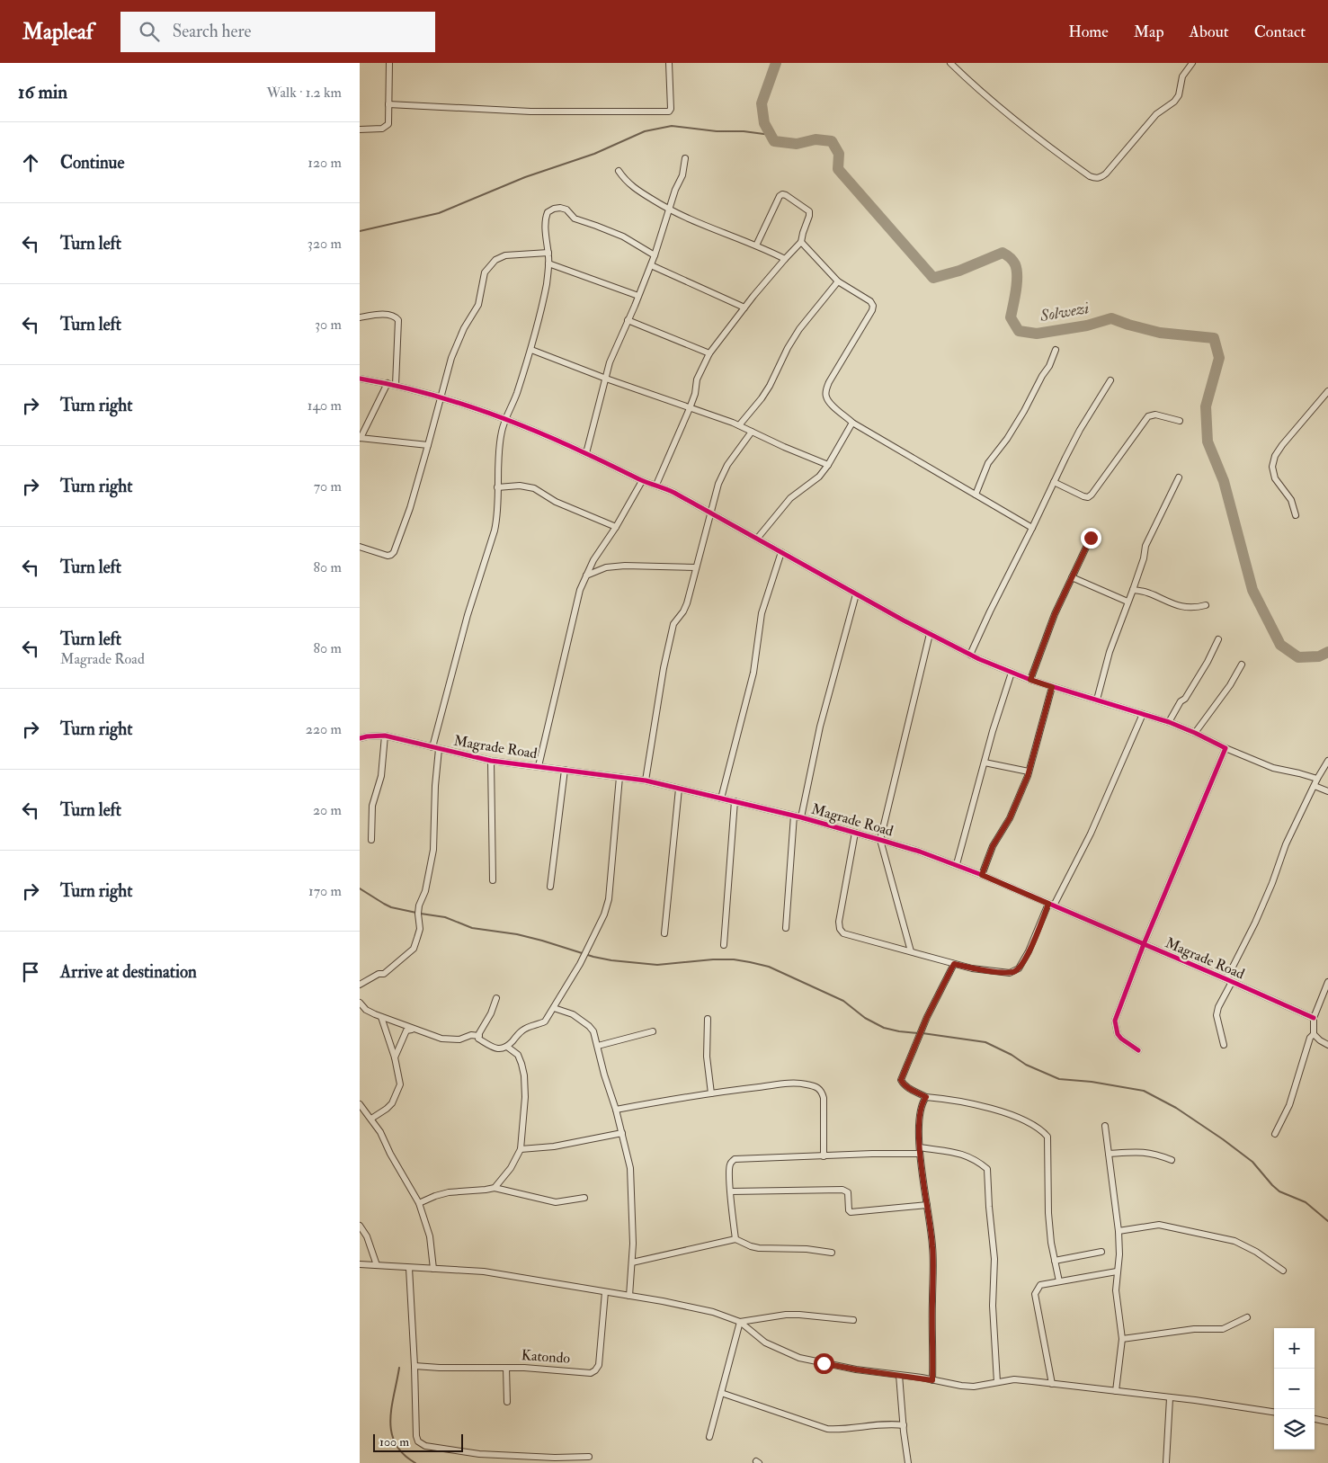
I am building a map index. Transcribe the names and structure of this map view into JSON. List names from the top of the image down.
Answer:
{
  "streets": {
    "street": ["Magrade Road", "Katondo"]
  },
  "water": ["Solwezi"],
  "scale_bar": "100 m",
  "page": {
    "header": "Mapleaf",
    "search": "Search here",
    "nav": [
      "Home",
      "Map",
      "About",
      "Contact"
    ],
    "heading": ["16 min", "Walk · 1.2 km"],
    "list": [
      ["Continue", "120 m"],
      ["Turn left", "320 m"],
      ["Turn left", "30 m"],
      ["Turn right", "140 m"],
      ["Turn right", "70 m"],
      ["Turn left", "80 m"],
      ["Turn left", "Magrade Road", "80 m"],
      ["Turn right", "220 m"],
      ["Turn left", "20 m"],
      ["Turn right", "170 m"],
      "Arrive at destination"
    ],
    "map_buttons": ["+", "−"],
    "scale": "100 m"
  }
}
